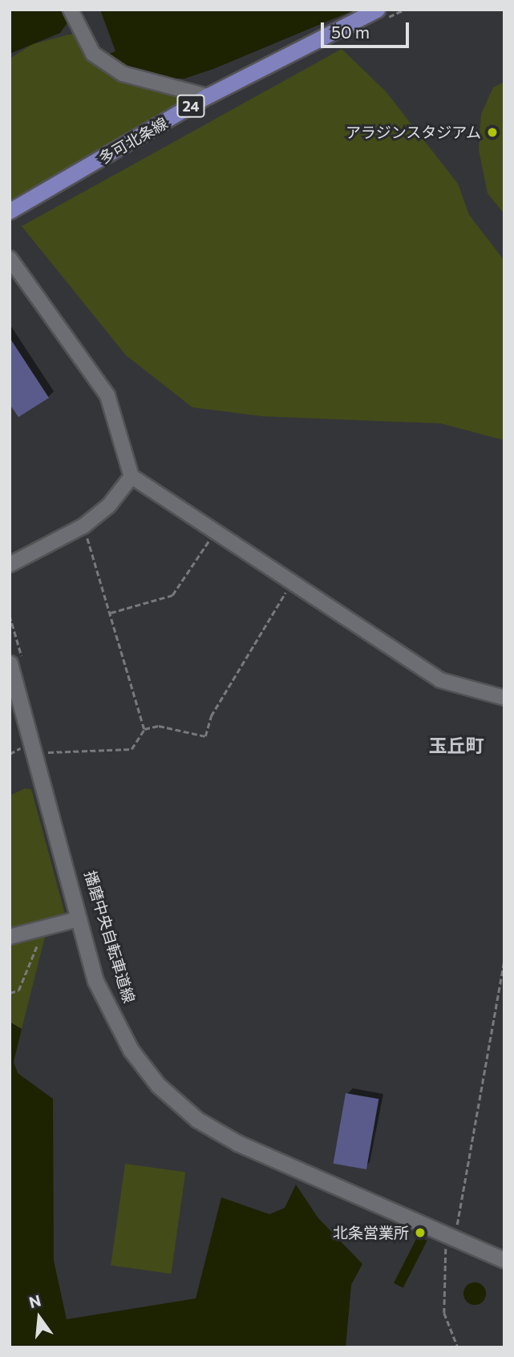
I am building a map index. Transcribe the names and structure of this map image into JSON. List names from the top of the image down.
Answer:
{
  "streets": {
    "main road": ["24", "多可北条線"]
  },
  "districts": ["玉丘町"],
  "places": ["アラジンスタジアム", "北条営業所"],
  "scale_bar": "50 m",
  "north": "top"
}
